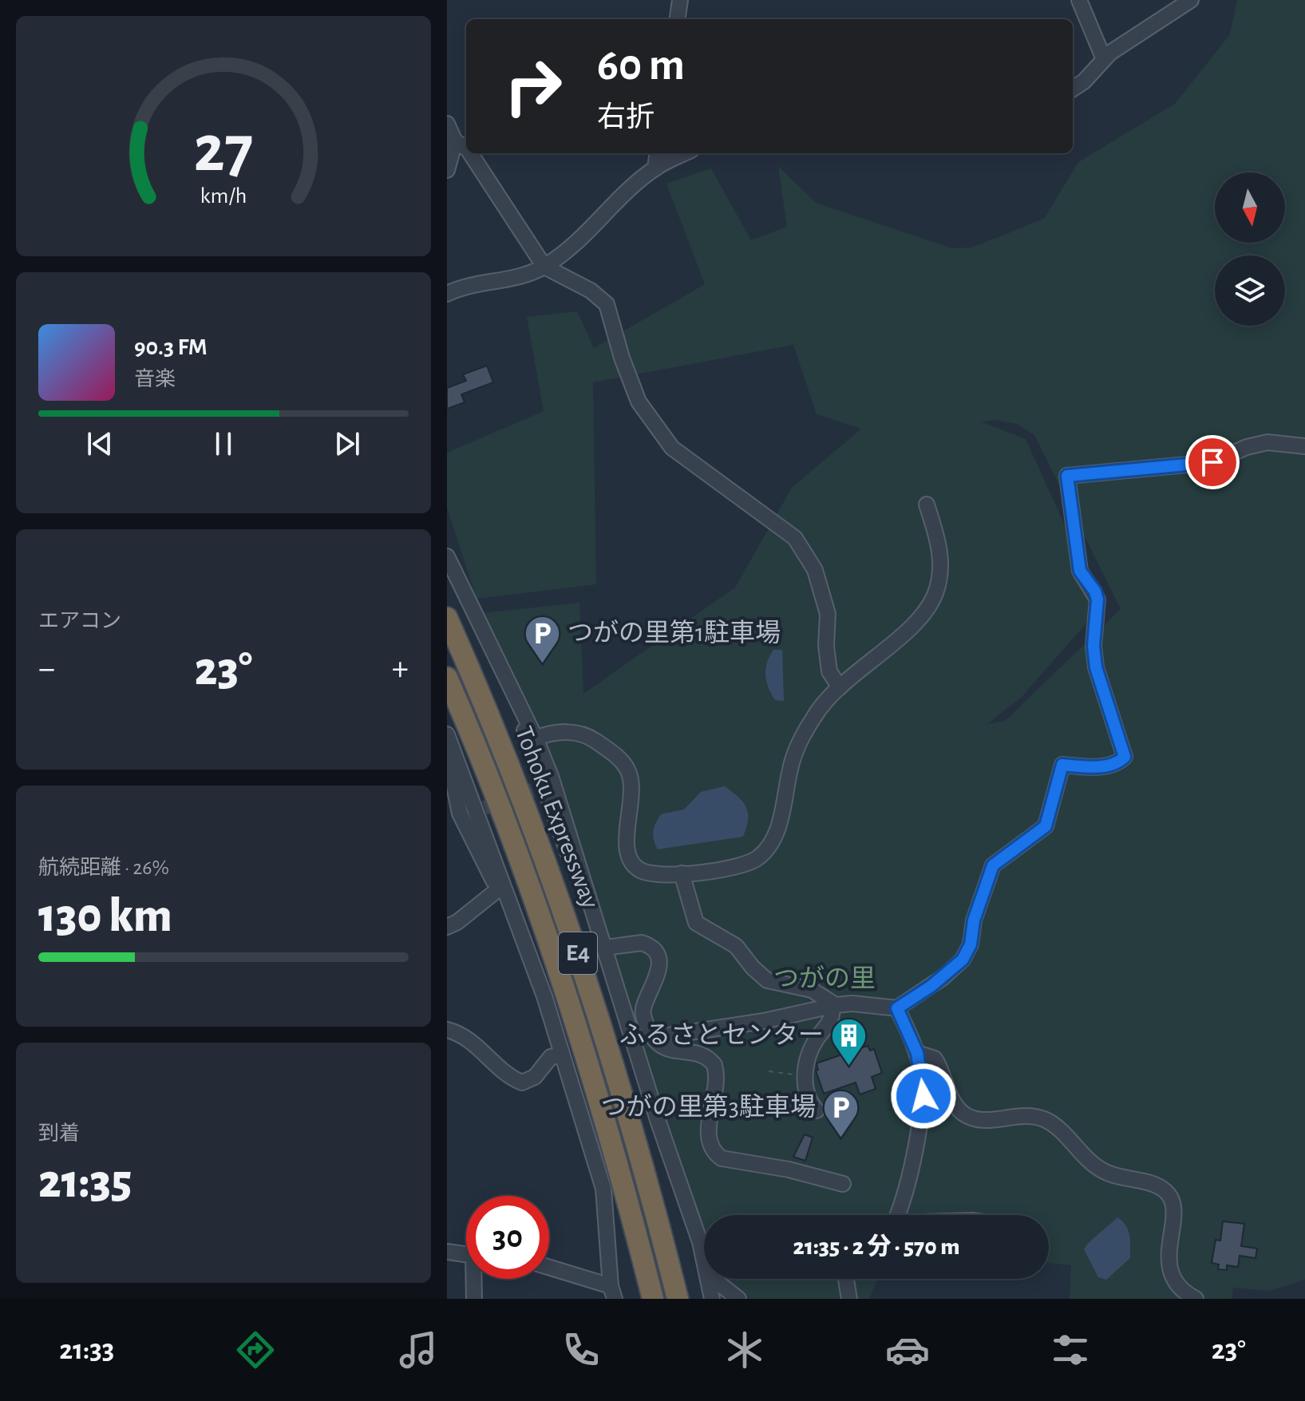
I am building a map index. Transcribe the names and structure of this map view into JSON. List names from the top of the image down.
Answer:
{
  "streets": {
    "highway": ["Tohoku Expressway", "E4"]
  },
  "parks": ["つがの里"],
  "places": {
    "parking": ["つがの里第1駐車場", "つがの里第3駐車場"],
    "building": ["ふるさとセンター"]
  },
  "north": "bottom",
  "page": {
    "turn": ["60 m", "右折"],
    "song": ["90.3 FM", "音楽"],
    "tile": [
      "エアコン",
      ["航続距離 · 26%", "130 km"],
      ["到着", "21:35"]
    ],
    "heat": ["−", "23°", "+"],
    "limit": "30",
    "trip": "21:35 · 2 分 · 570 m",
    "tabs": ["21:33", "23°"],
    "gauge": ["27", "km/h"]
  }
}
